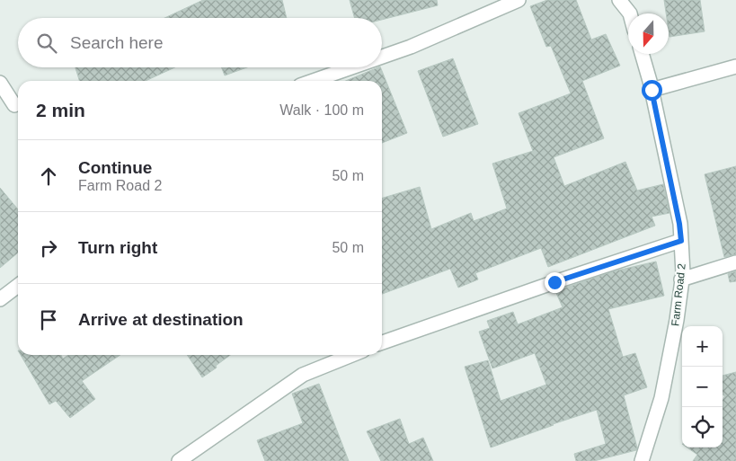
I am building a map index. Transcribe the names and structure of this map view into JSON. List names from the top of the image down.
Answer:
{
  "streets": {
    "street": ["Farm Road 2"]
  },
  "north": "bottom",
  "page": {
    "search": "Search here",
    "heading": ["2 min", "Walk · 100 m"],
    "list": [
      ["Continue", "Farm Road 2", "50 m"],
      ["Turn right", "50 m"],
      "Arrive at destination"
    ],
    "map_buttons": ["+", "−"]
  }
}
